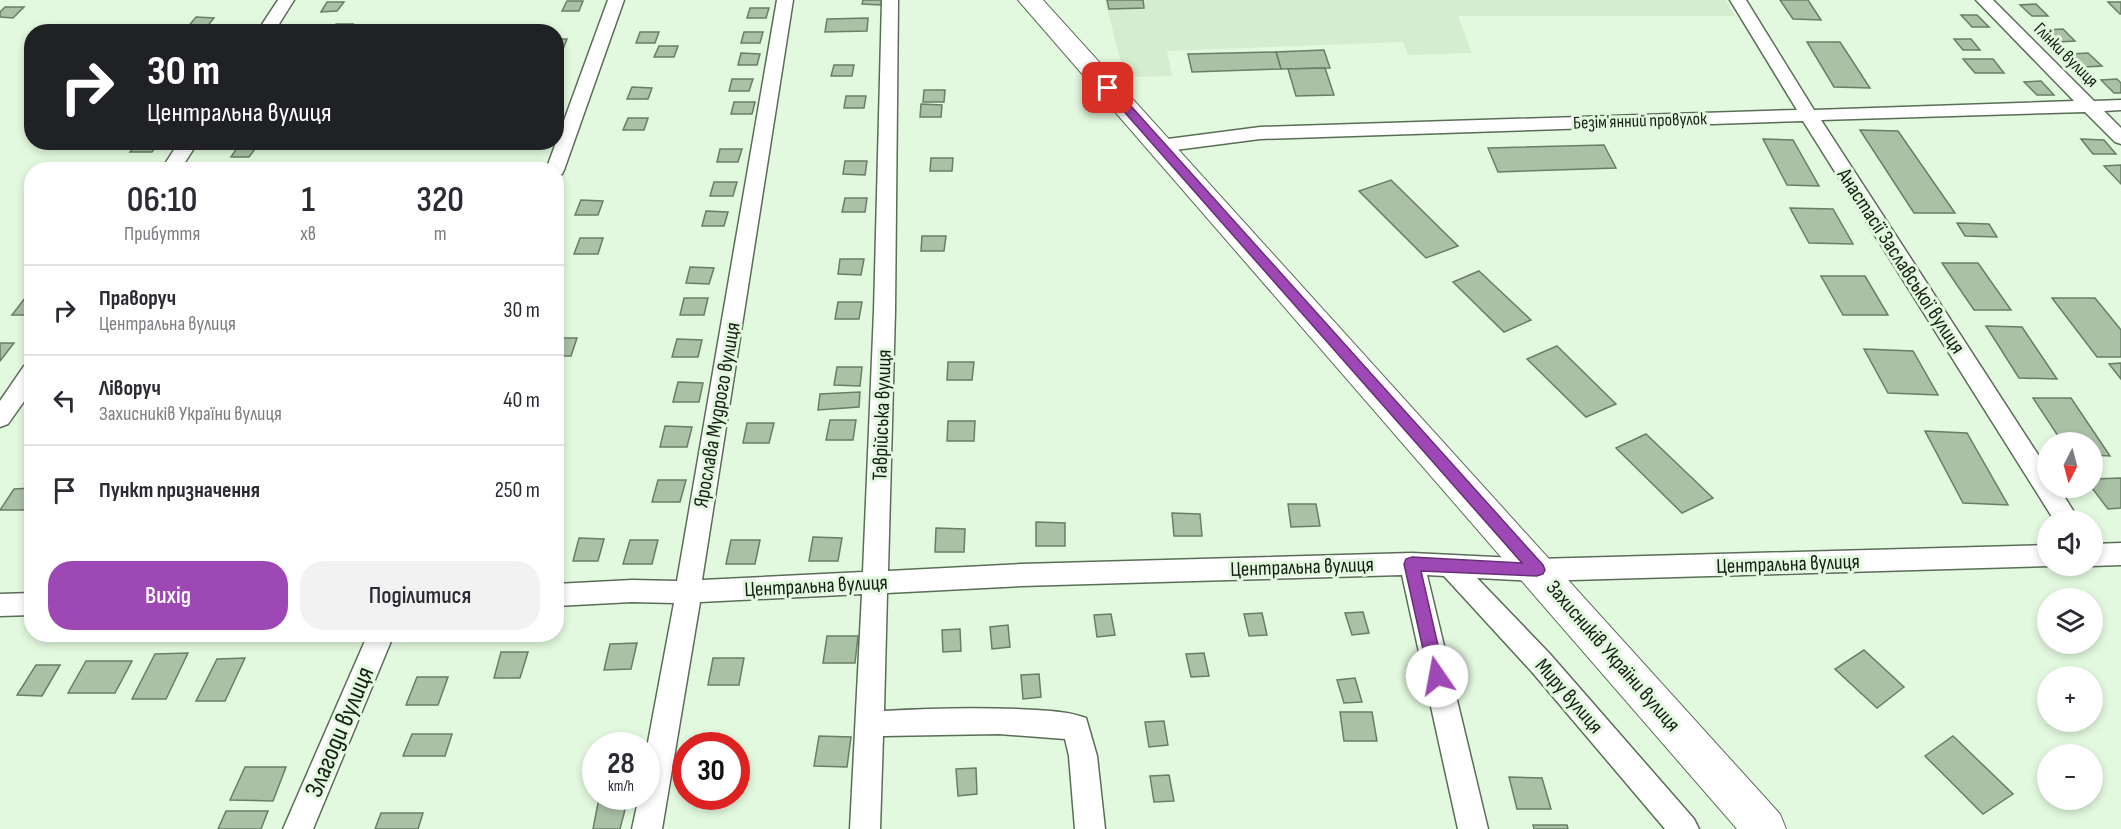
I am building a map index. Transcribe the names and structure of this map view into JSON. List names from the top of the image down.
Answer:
{
  "streets": {
    "highway": ["Захисників України вулиця"],
    "street": [
      "Глінки вулиця",
      "Безімʼянний провулок",
      "Анастасії Заславської вулиця",
      "Ярослава Мудрого вулиця",
      "Таврійська вулиця",
      "Центральна вулиця",
      "Миру вулиця",
      "Злагоди вулиця"
    ]
  },
  "crossings": [
    ["Глінки вулиця", "Безімʼянний провулок"],
    ["Безімʼянний провулок", "Анастасії Заславської вулиця"],
    ["Безімʼянний провулок", "Захисників України вулиця"],
    ["Ярослава Мудрого вулиця", "Центральна вулиця"],
    ["Таврійська вулиця", "Центральна вулиця"],
    ["Центральна вулиця", "Захисників України вулиця"],
    ["Центральна вулиця", "Миру вулиця"]
  ],
  "north": "bottom",
  "page": {
    "turn": ["30 m", "Центральна вулиця"],
    "eta": [
      "06:10",
      "Прибуття",
      "1",
      "хв",
      "320",
      "m"
    ],
    "list": [
      {
        "name": "Праворуч",
        "note": "Центральна вулиця",
        "value": "30 m"
      },
      {
        "name": "Ліворуч",
        "note": "Захисників України вулиця",
        "value": "40 m"
      },
      {
        "name": "Пункт призначення",
        "value": "250 m"
      }
    ],
    "map_buttons": ["+", "−"],
    "buttons": ["Вихід", "Поділитися"],
    "speed": "28 km/h",
    "limit": "30"
  }
}
